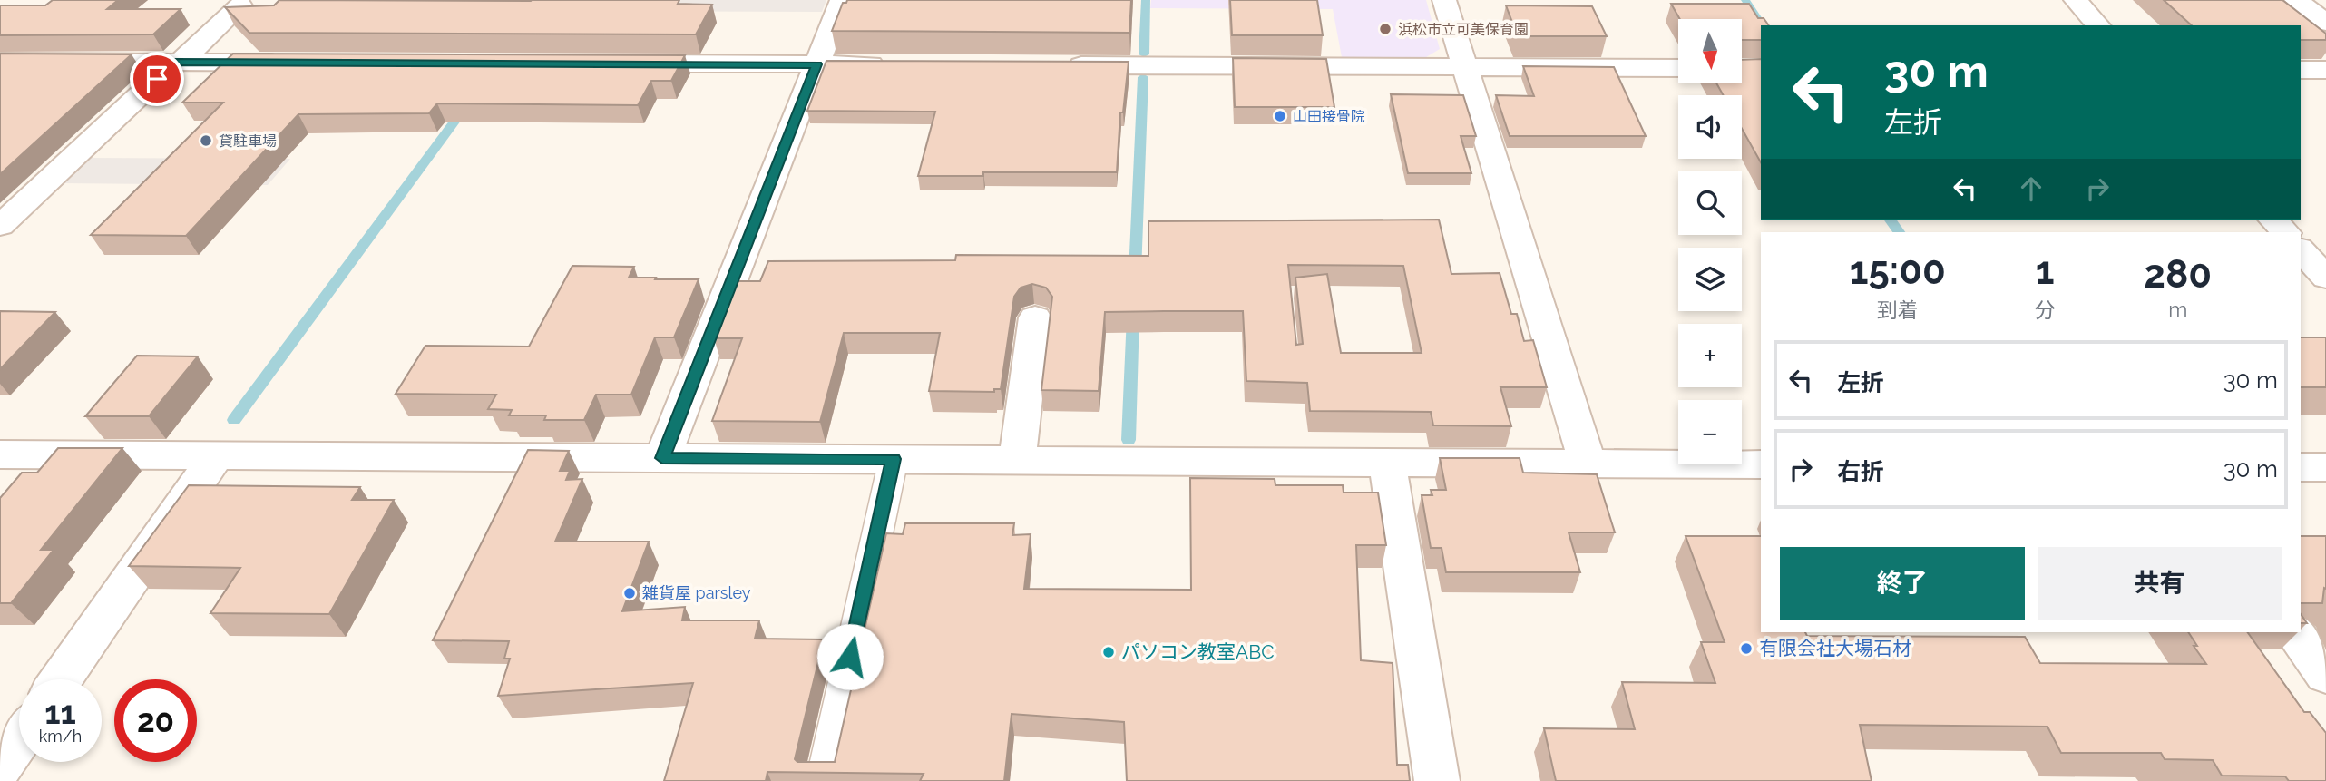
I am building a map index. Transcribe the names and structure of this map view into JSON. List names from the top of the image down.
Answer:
{
  "places": [
    "浜松市立可美保育園",
    "山田接骨院",
    "貸駐車場",
    "雑貨屋 parsley",
    "有限会社大場石材",
    "パソコン教室ABC"
  ],
  "north": "bottom",
  "page": {
    "map_buttons": ["+", "−"],
    "turn": ["30 m", "左折"],
    "eta": [
      "15:00",
      "到着",
      "1",
      "分",
      "280",
      "m"
    ],
    "list": [
      {
        "name": "左折",
        "value": "30 m"
      },
      {
        "name": "右折",
        "value": "30 m"
      }
    ],
    "buttons": ["終了", "共有"],
    "speed": "11 km/h",
    "limit": "20"
  }
}
